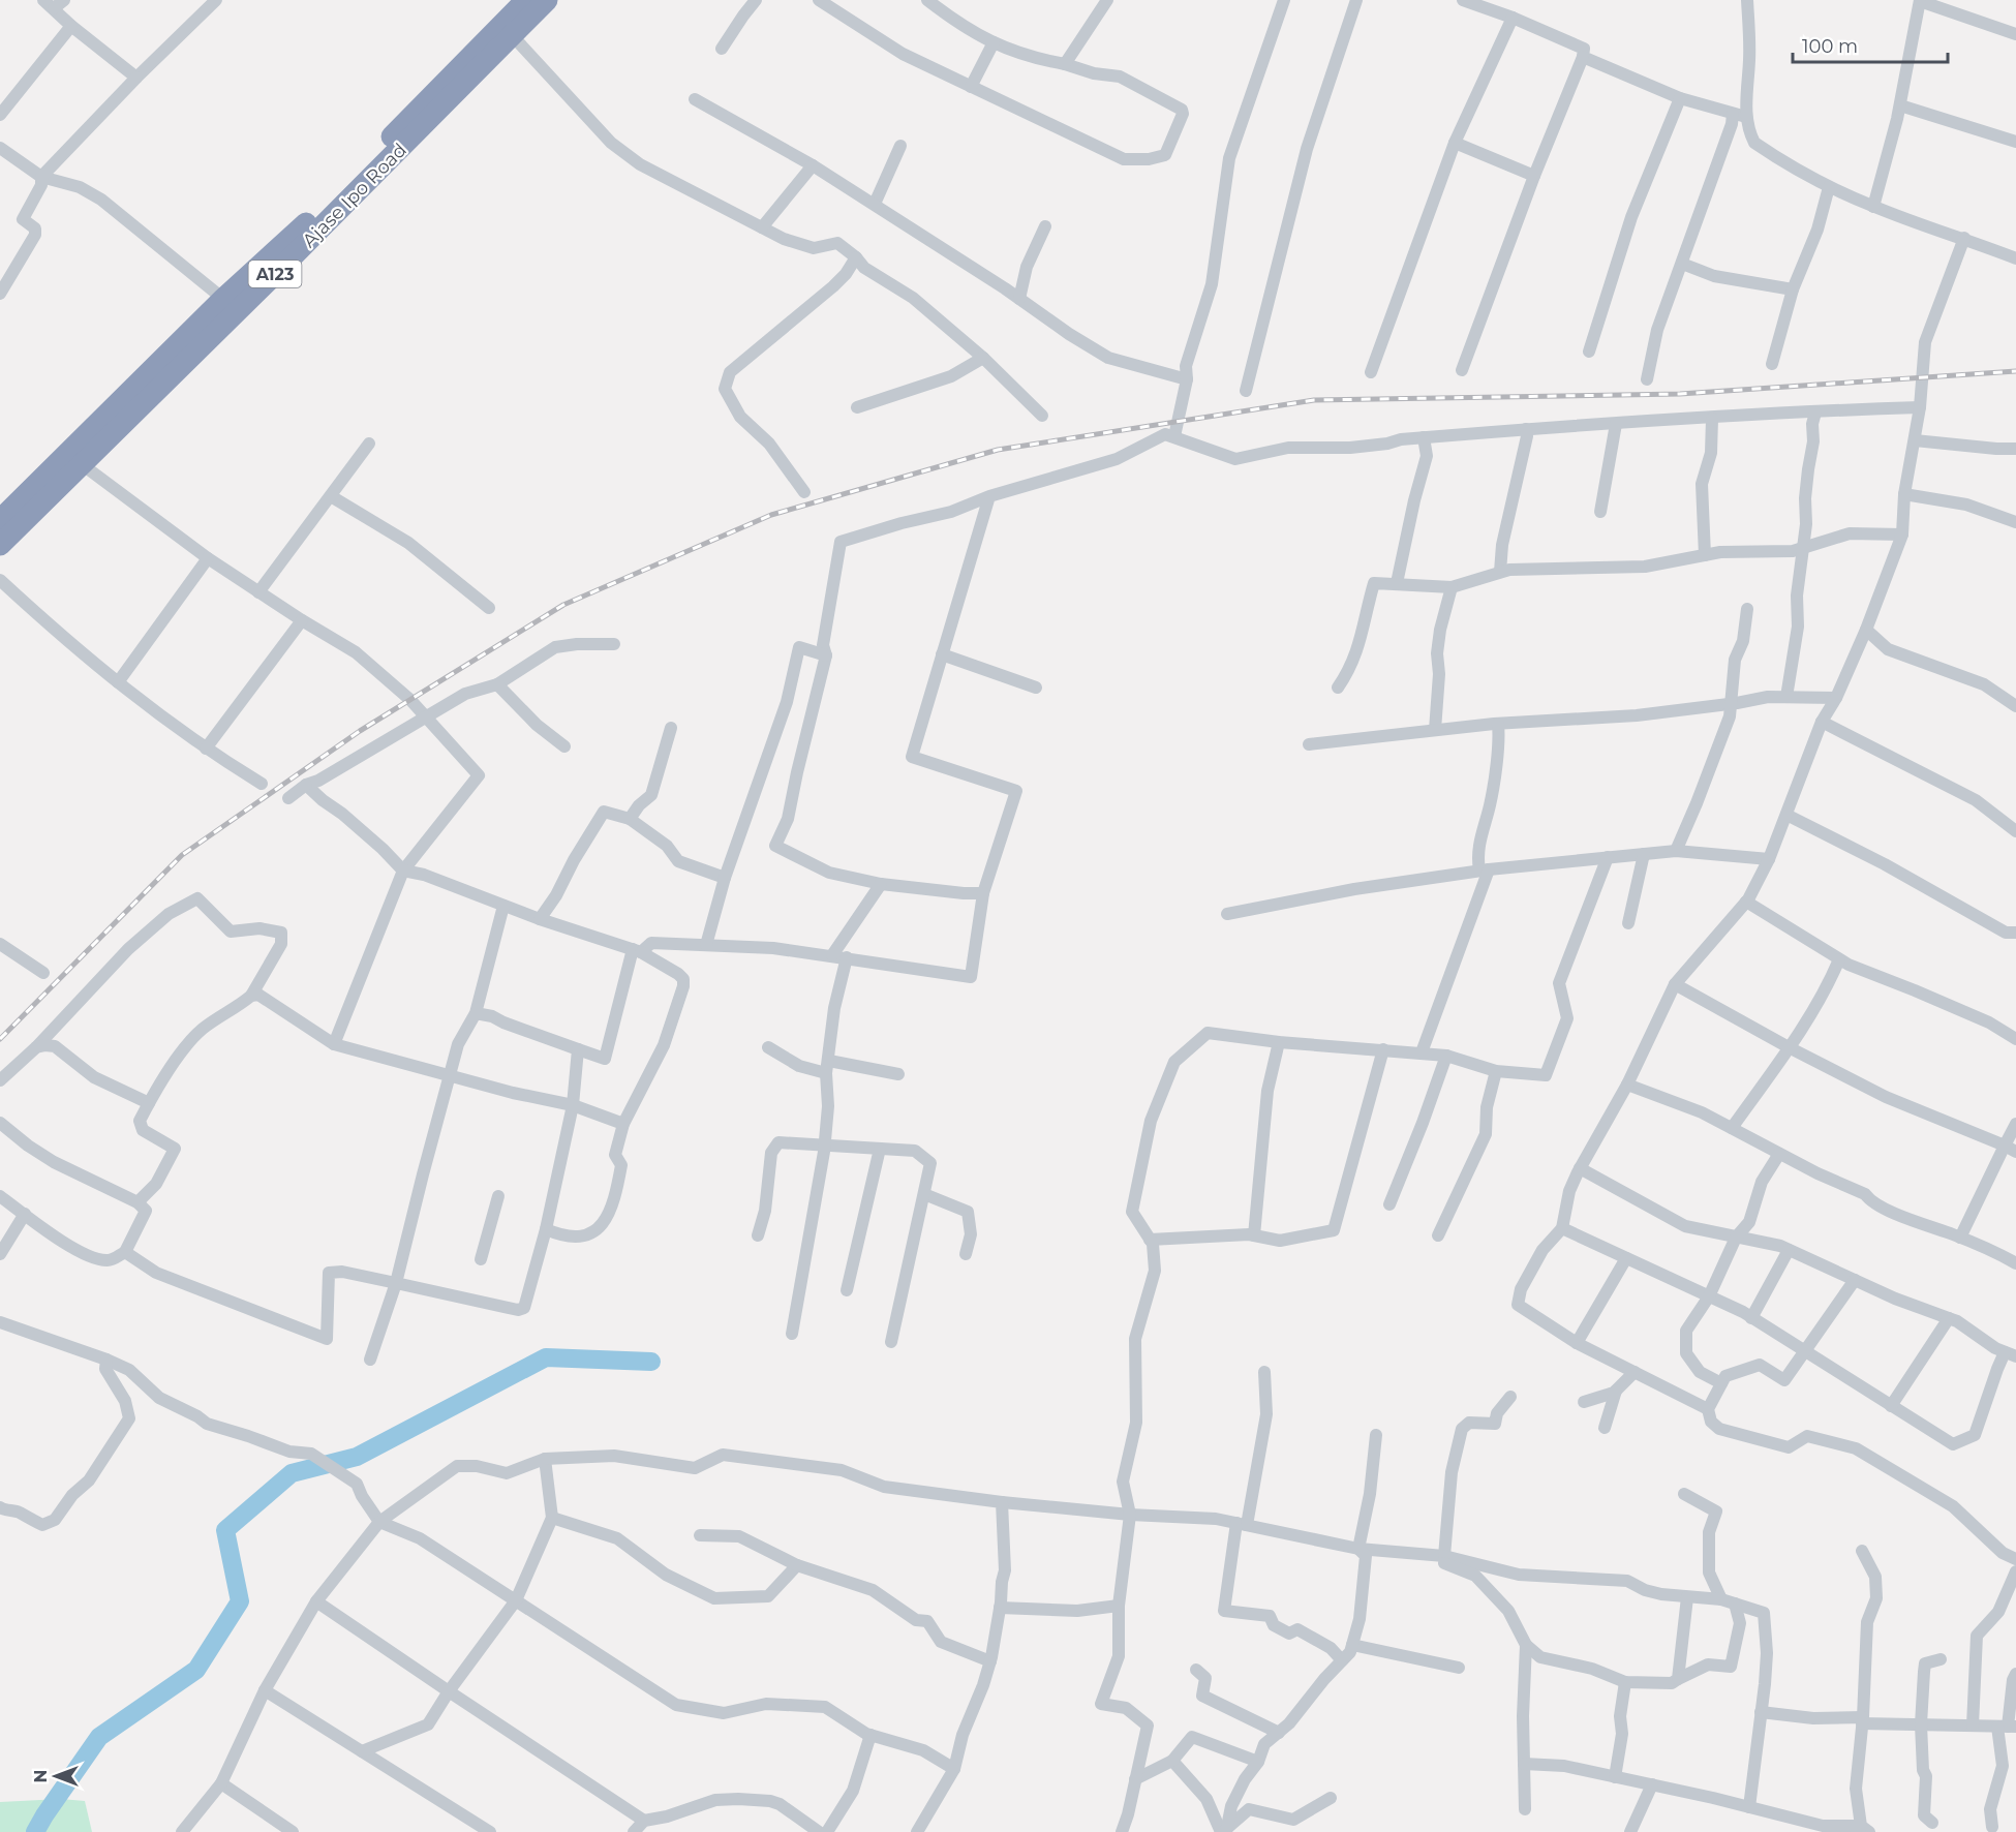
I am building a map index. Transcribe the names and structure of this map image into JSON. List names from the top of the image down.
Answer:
{
  "streets": {
    "highway": ["Ajase Ipo Road", "A123"]
  },
  "scale_bar": "100 m",
  "north": "left"
}
